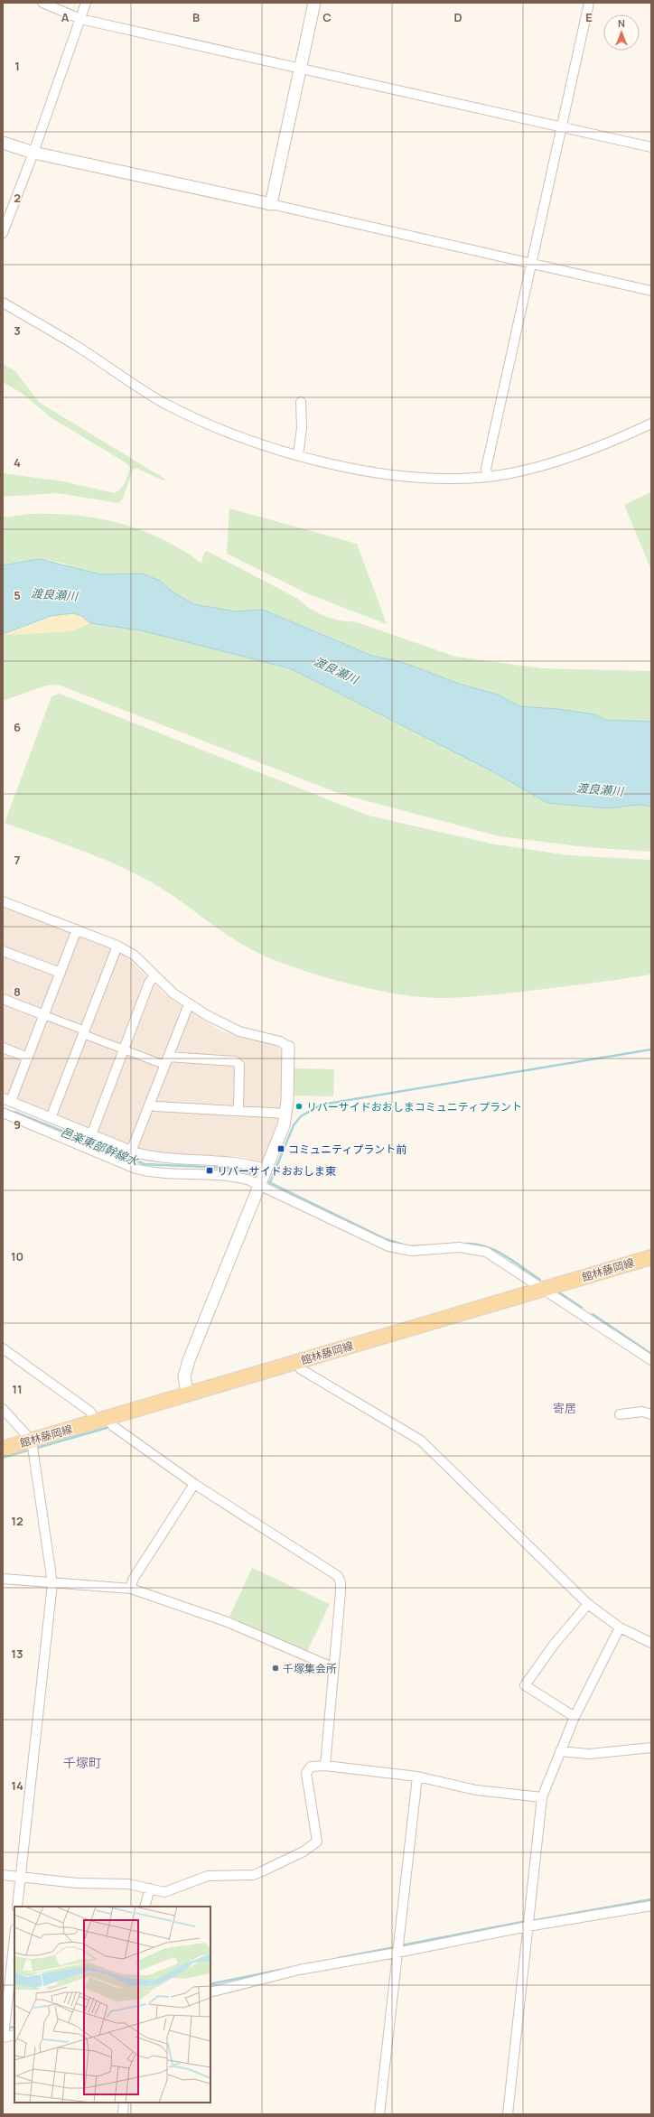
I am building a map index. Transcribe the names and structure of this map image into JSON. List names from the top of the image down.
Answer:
{
  "streets": {
    "main road": ["館林藤岡線"]
  },
  "districts": ["寄居", "千塚町"],
  "water": ["渡良瀬川", "邑楽東部幹線水"],
  "places": {
    "other": ["リバーサイドおおしまコミュニティプラント", "千塚集会所"],
    "transit": ["コミュニティプラント前", "リバーサイドおおしま東"]
  },
  "north": "top",
  "grid": {
    "columns": [
      "A",
      "B",
      "C",
      "D",
      "E"
    ],
    "rows": [
      "1",
      "2",
      "3",
      "4",
      "5",
      "6",
      "7",
      "8",
      "9",
      "10",
      "11",
      "12",
      "13",
      "14"
    ]
  }
}
